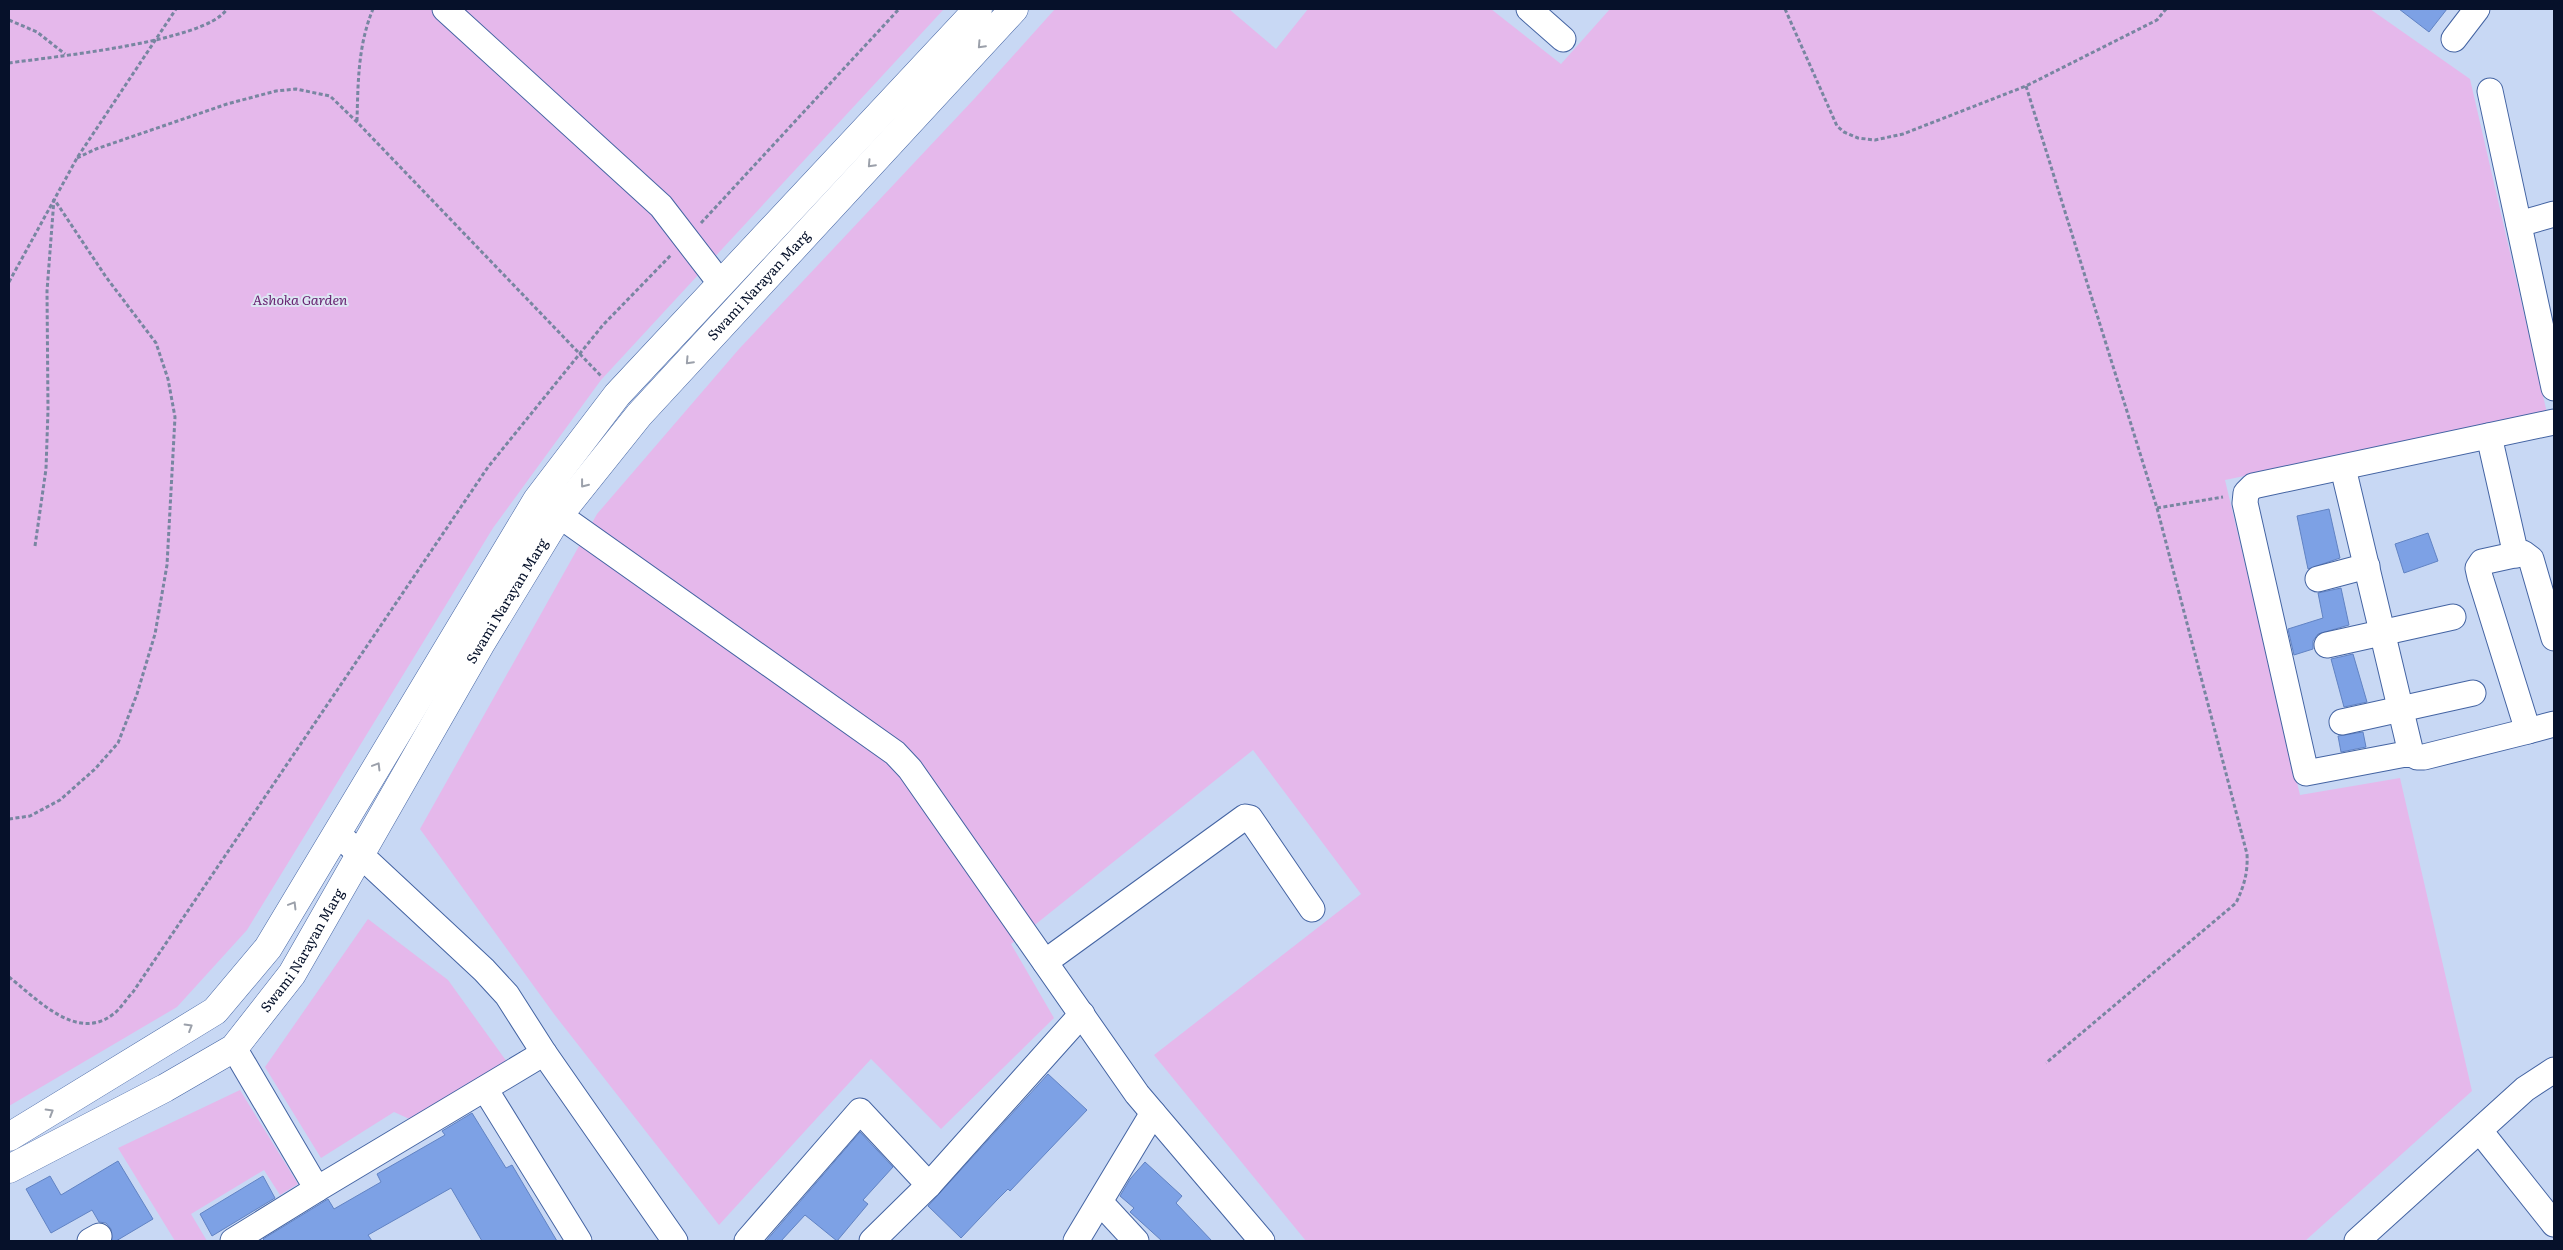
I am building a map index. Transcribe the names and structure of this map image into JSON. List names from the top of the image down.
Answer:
{
  "streets": {
    "main road": ["Swami Narayan Marg"]
  },
  "parks": ["Ashoka Garden"]
}
